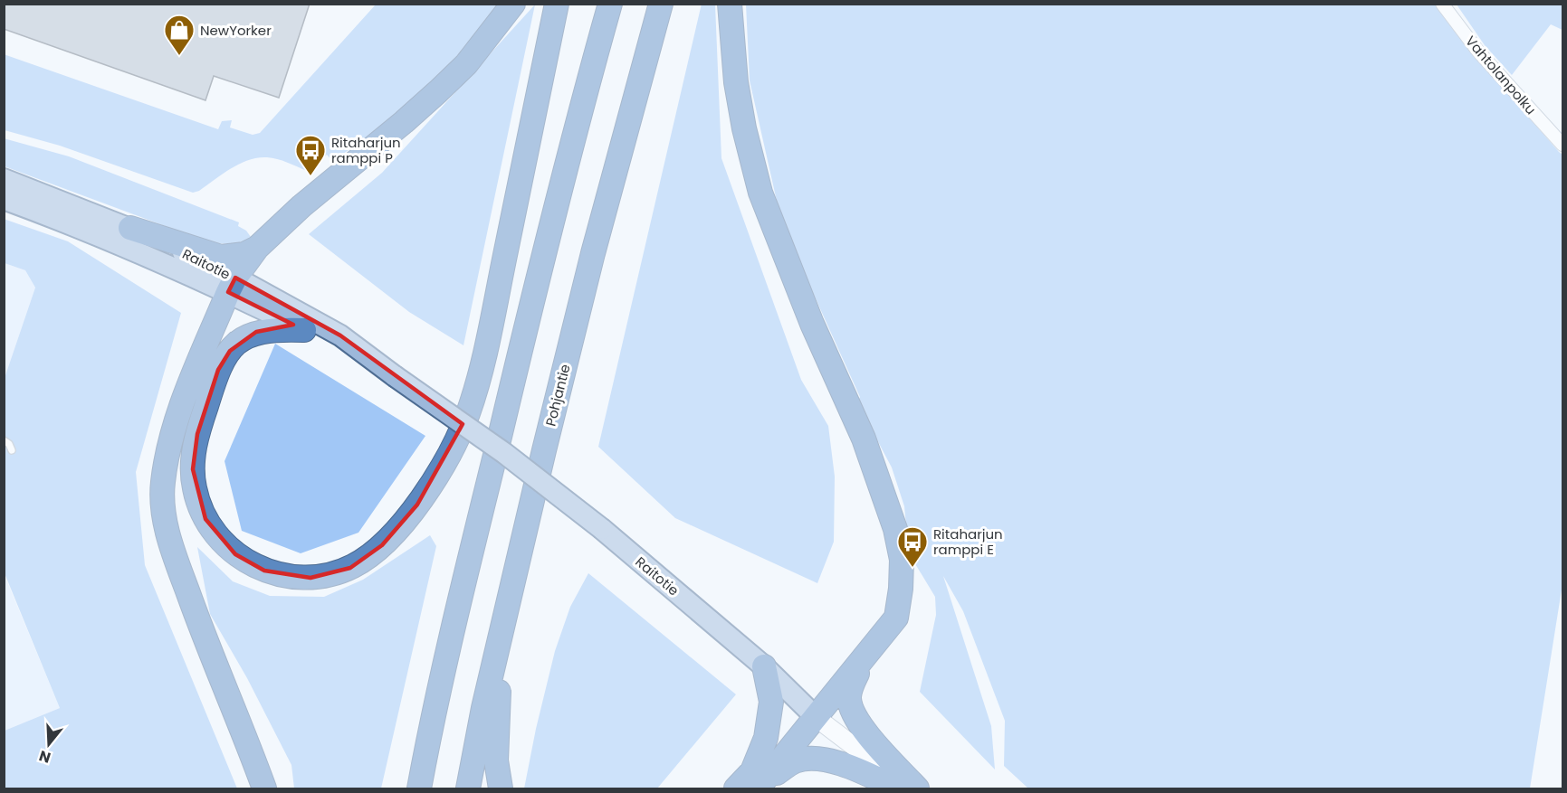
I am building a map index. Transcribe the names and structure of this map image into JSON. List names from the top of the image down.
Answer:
{
  "streets": {
    "highway": ["Pohjantie"],
    "main road": ["Raitotie"],
    "street": ["Vahtolanpolku"]
  },
  "places": {
    "shop": ["NewYorker"],
    "bus stop": ["Ritaharjun ramppi P", "Ritaharjun ramppi E"]
  },
  "north": "bottom"
}
